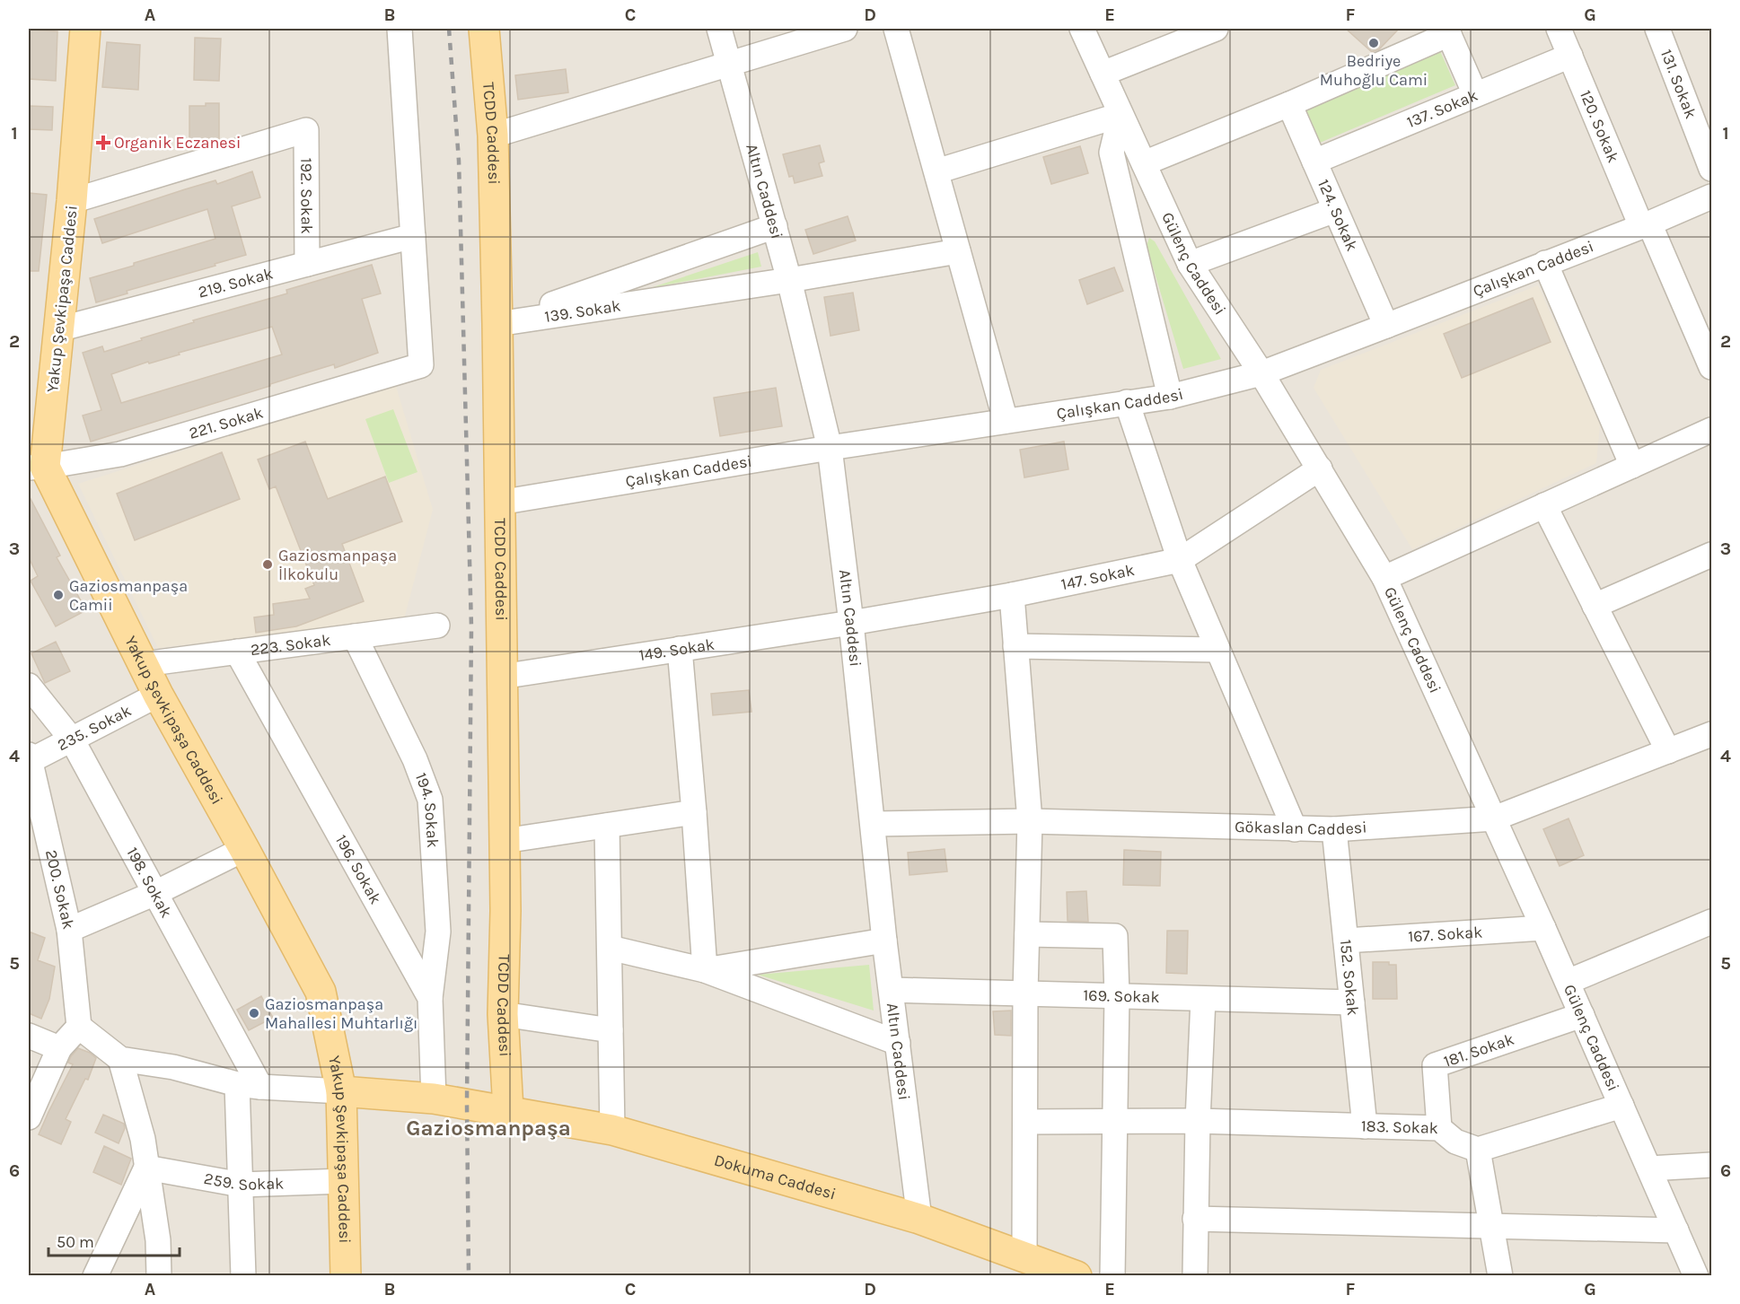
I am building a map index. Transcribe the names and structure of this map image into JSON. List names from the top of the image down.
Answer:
{
  "streets": {
    "main road": ["TCDD Caddesi", "Yakup Şevkipaşa Caddesi", "Dokuma Caddesi"],
    "street": [
      "131. Sokak",
      "137. Sokak",
      "120. Sokak",
      "Altın Caddesi",
      "192. Sokak",
      "124. Sokak",
      "Gülenç Caddesi",
      "Çalışkan Caddesi",
      "219. Sokak",
      "139. Sokak",
      "221. Sokak",
      "147. Sokak",
      "223. Sokak",
      "149. Sokak",
      "235. Sokak",
      "194. Sokak",
      "Gökaslan Caddesi",
      "196. Sokak",
      "198. Sokak",
      "200. Sokak",
      "167. Sokak",
      "152. Sokak",
      "169. Sokak",
      "181. Sokak",
      "183. Sokak",
      "259. Sokak"
    ]
  },
  "crossings": [
    ["137. Sokak", "120. Sokak"],
    ["137. Sokak", "124. Sokak"],
    ["120. Sokak", "Çalışkan Caddesi"],
    ["TCDD Caddesi", "Çalışkan Caddesi"],
    ["TCDD Caddesi", "139. Sokak"],
    ["TCDD Caddesi", "149. Sokak"],
    ["TCDD Caddesi", "Dokuma Caddesi"],
    ["Altın Caddesi", "Çalışkan Caddesi"],
    ["Altın Caddesi", "139. Sokak"],
    ["Altın Caddesi", "147. Sokak"],
    ["Altın Caddesi", "149. Sokak"],
    ["Altın Caddesi", "Gökaslan Caddesi"],
    ["Altın Caddesi", "169. Sokak"],
    ["Altın Caddesi", "Dokuma Caddesi"],
    ["192. Sokak", "219. Sokak"],
    ["192. Sokak", "Yakup Şevkipaşa Caddesi"],
    ["124. Sokak", "Çalışkan Caddesi"],
    ["Gülenç Caddesi", "Çalışkan Caddesi"],
    ["Gülenç Caddesi", "147. Sokak"],
    ["Gülenç Caddesi", "Gökaslan Caddesi"],
    ["Gülenç Caddesi", "167. Sokak"],
    ["Gülenç Caddesi", "181. Sokak"],
    ["219. Sokak", "Yakup Şevkipaşa Caddesi"],
    ["219. Sokak", "221. Sokak"],
    ["Yakup Şevkipaşa Caddesi", "221. Sokak"],
    ["Yakup Şevkipaşa Caddesi", "223. Sokak"],
    ["Yakup Şevkipaşa Caddesi", "235. Sokak"],
    ["Yakup Şevkipaşa Caddesi", "Dokuma Caddesi"],
    ["Yakup Şevkipaşa Caddesi", "259. Sokak"],
    ["147. Sokak", "149. Sokak"],
    ["223. Sokak", "194. Sokak"],
    ["223. Sokak", "196. Sokak"],
    ["235. Sokak", "198. Sokak"],
    ["235. Sokak", "200. Sokak"],
    ["194. Sokak", "196. Sokak"],
    ["Gökaslan Caddesi", "152. Sokak"],
    ["196. Sokak", "Dokuma Caddesi"],
    ["198. Sokak", "259. Sokak"],
    ["167. Sokak", "152. Sokak"],
    ["152. Sokak", "169. Sokak"],
    ["152. Sokak", "183. Sokak"],
    ["181. Sokak", "183. Sokak"]
  ],
  "districts": ["Gaziosmanpaşa"],
  "places": {
    "other": [
      "Bedriye Muhoğlu Cami",
      "Gaziosmanpaşa İlkokulu",
      "Gaziosmanpaşa Camii",
      "Gaziosmanpaşa Mahallesi Muhtarlığı"
    ],
    "health": ["Organik Eczanesi"]
  },
  "scale_bar": "50 m",
  "grid": {
    "columns": [
      "A",
      "B",
      "C",
      "D",
      "E",
      "F",
      "G"
    ],
    "rows": [
      "1",
      "2",
      "3",
      "4",
      "5",
      "6"
    ]
  }
}
